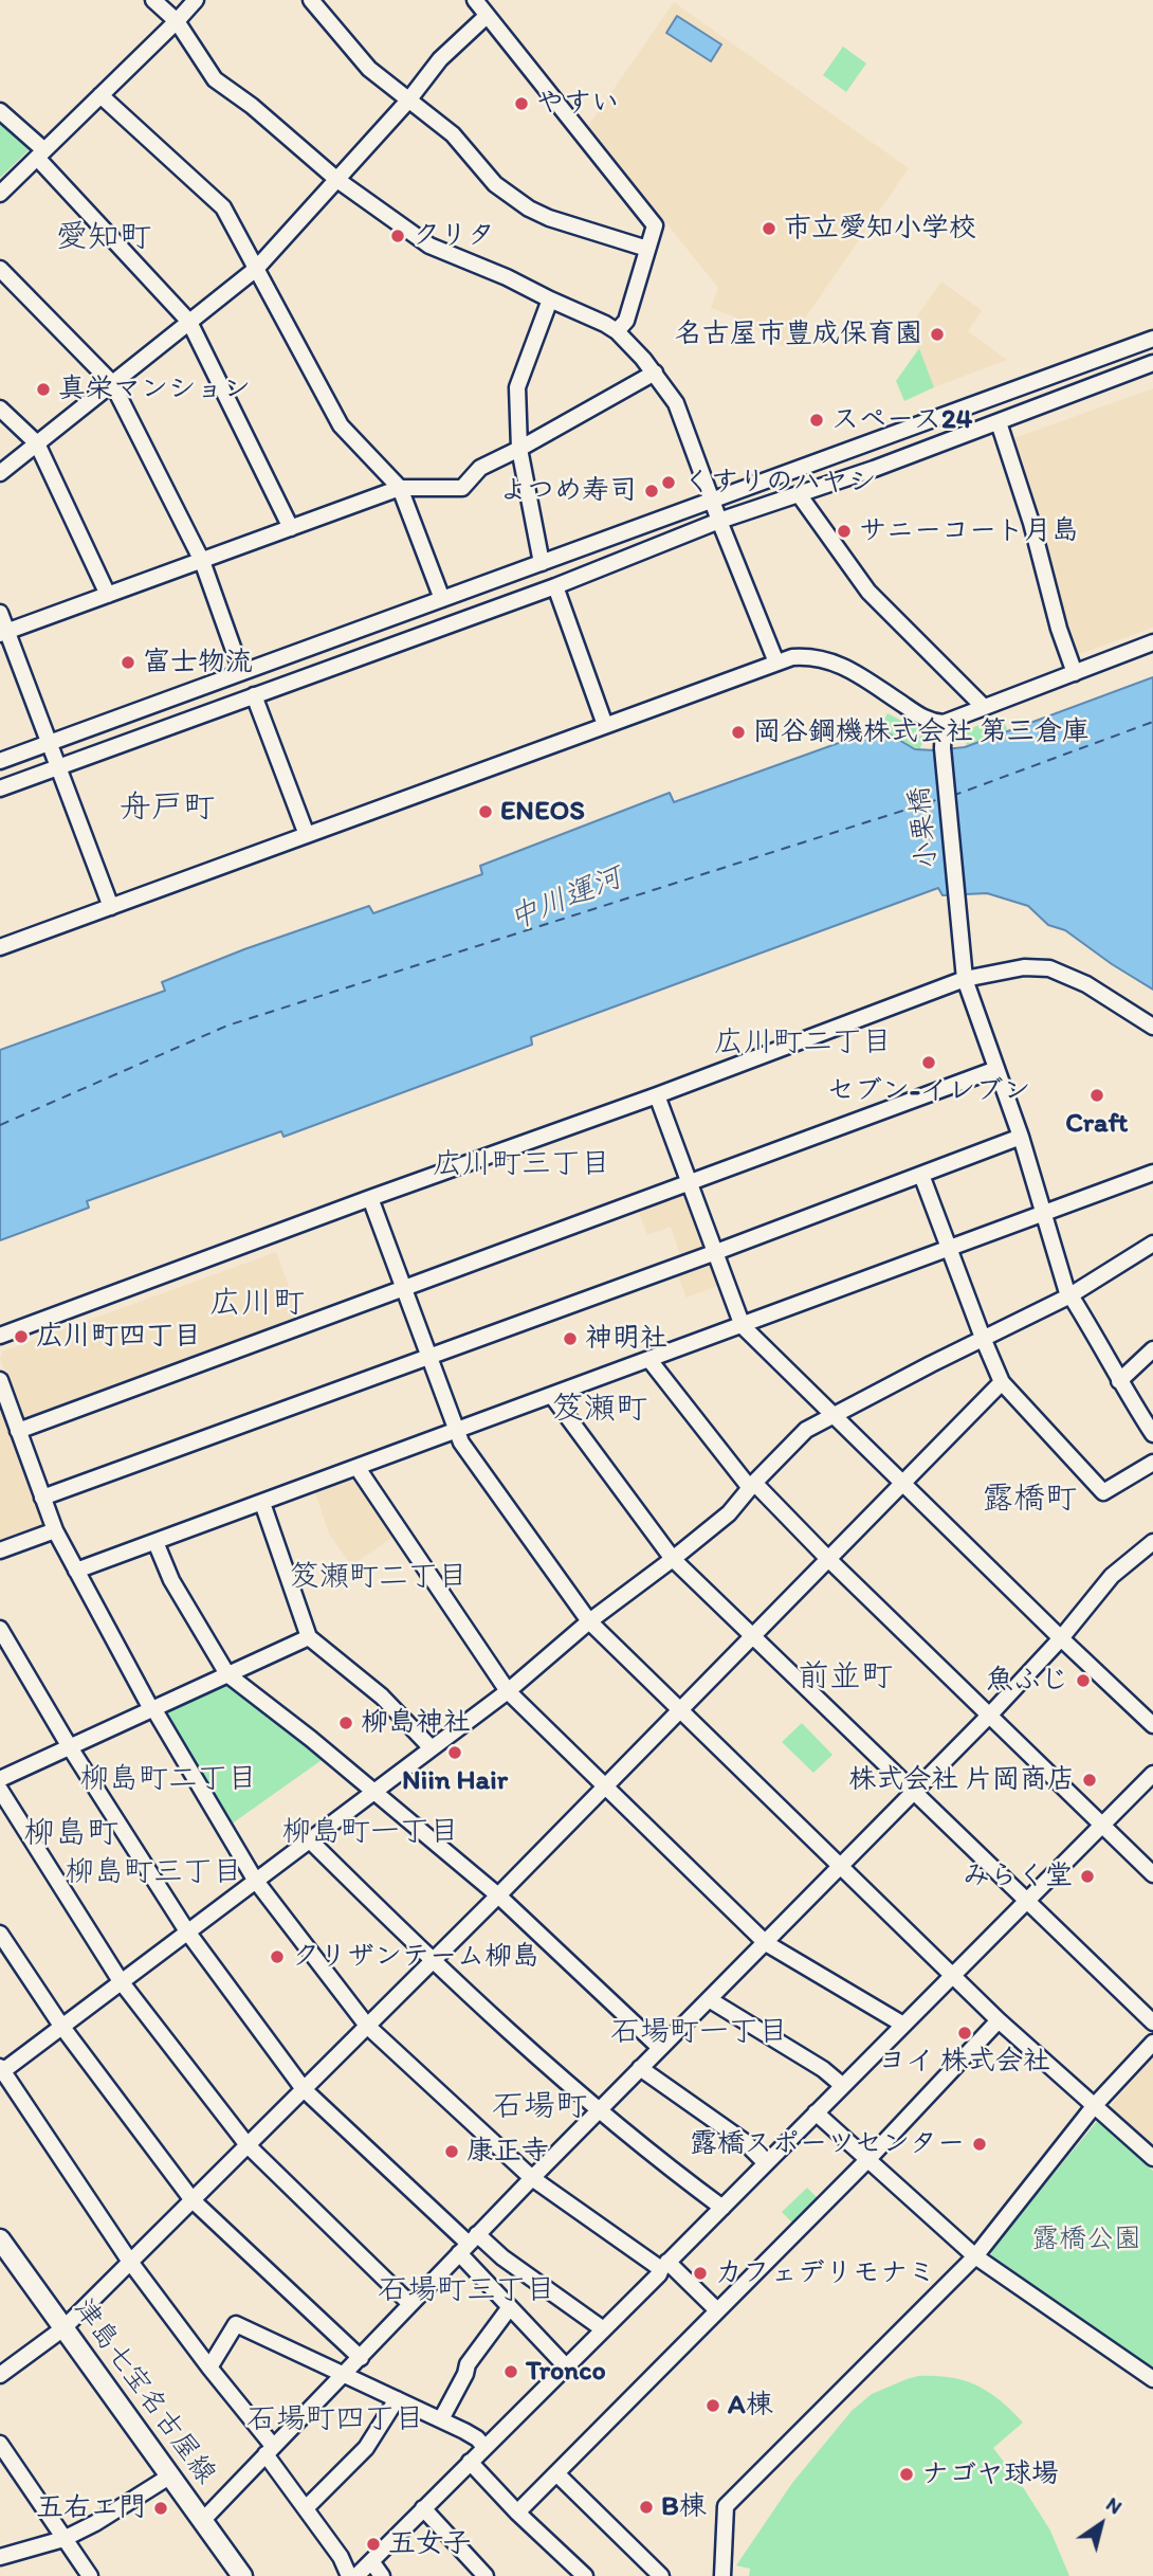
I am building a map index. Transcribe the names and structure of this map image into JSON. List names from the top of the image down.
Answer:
{
  "streets": {
    "main road": ["津島七宝名古屋線"],
    "street": ["小栗橋"]
  },
  "districts": [
    "愛知町",
    "舟戸町",
    "広川町二丁目",
    "広川町三丁目",
    "広川町",
    "笈瀬町",
    "露橋町",
    "笈瀬町二丁目",
    "前並町",
    "柳島町二丁目",
    "柳島町一丁目",
    "柳島町",
    "柳島町三丁目",
    "石場町一丁目",
    "石場町",
    "石場町三丁目",
    "石場町四丁目"
  ],
  "water": ["中川運河"],
  "parks": ["露橋公園"],
  "places": [
    "やすい",
    "市立愛知小学校",
    "クリタ",
    "名古屋市豊成保育園",
    "真栄マンション",
    "スペース24",
    "くすりのハヤシ",
    "よつめ寿司",
    "サニーコート月島",
    "富士物流",
    "岡谷鋼機株式会社 第三倉庫",
    "ENEOS",
    "セブン-イレブン",
    "Craft",
    "広川町四丁目",
    "神明社",
    "魚ふじ",
    "柳島神社",
    "Niin Hair",
    "株式会社 片岡商店",
    "みらく堂",
    "クリザンテーム柳島",
    "ヨイ 株式会社",
    "露橋スポーツセンター",
    "康正寺",
    "カフェデリモナミ",
    "Tronco",
    "A棟",
    "ナゴヤ球場",
    "B棟",
    "五右エ門",
    "五女子"
  ],
  "north": "top right"
}
